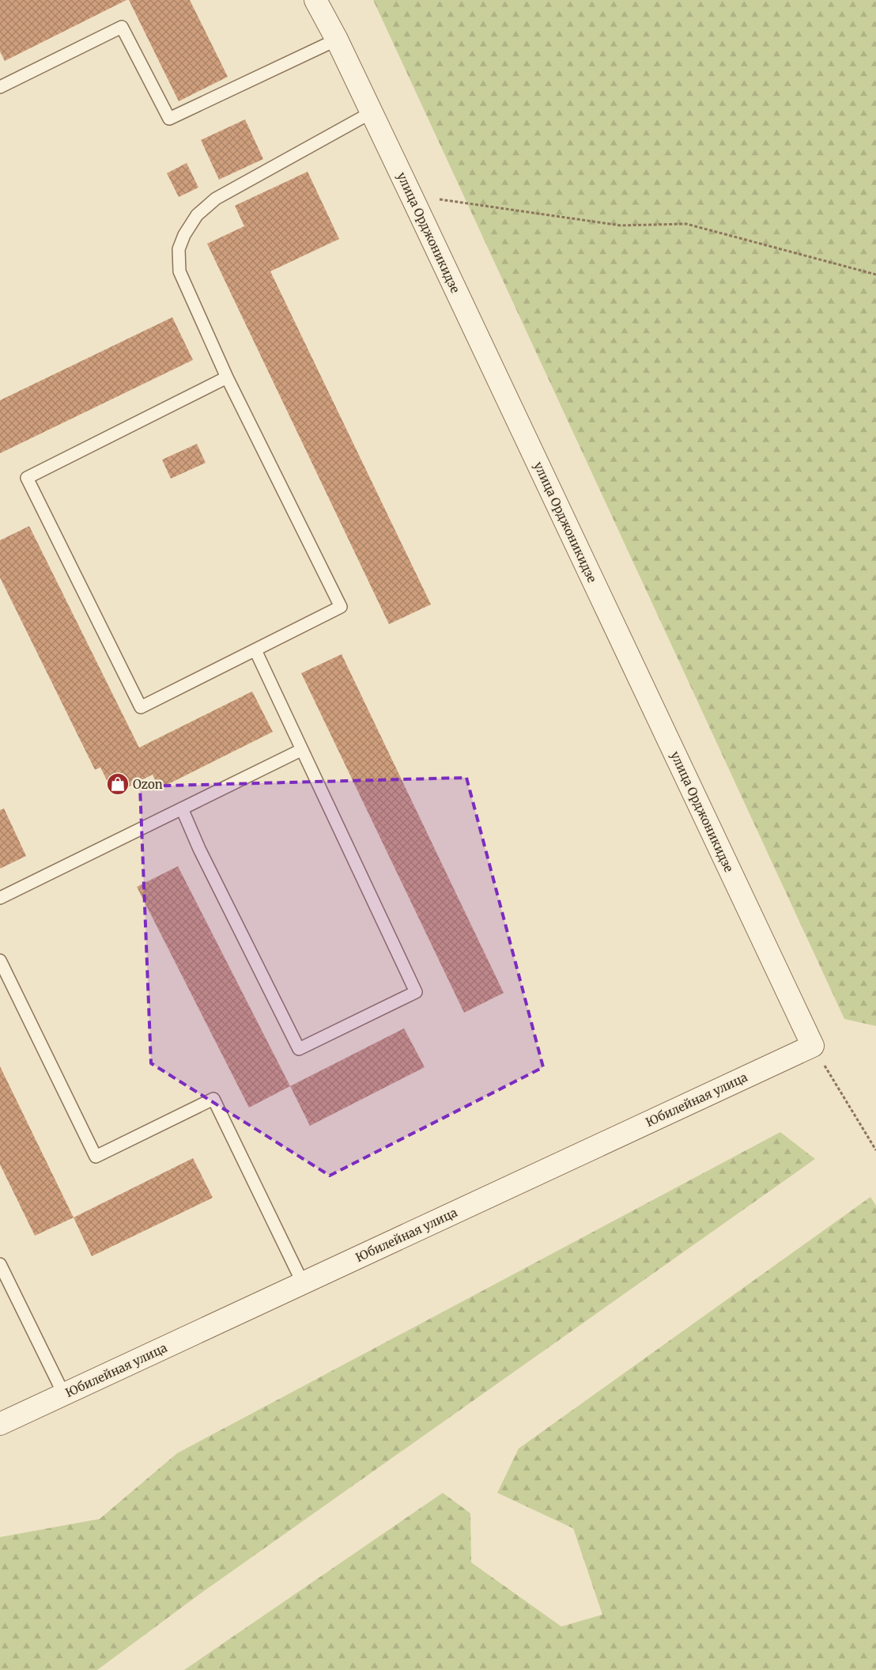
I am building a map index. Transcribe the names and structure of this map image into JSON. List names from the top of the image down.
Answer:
{
  "streets": {
    "street": ["улица Орджоникидзе", "Юбилейная улица"]
  },
  "crossings": [
    ["улица Орджоникидзе", "Юбилейная улица"]
  ],
  "places": {
    "shop": ["Ozon"]
  }
}
